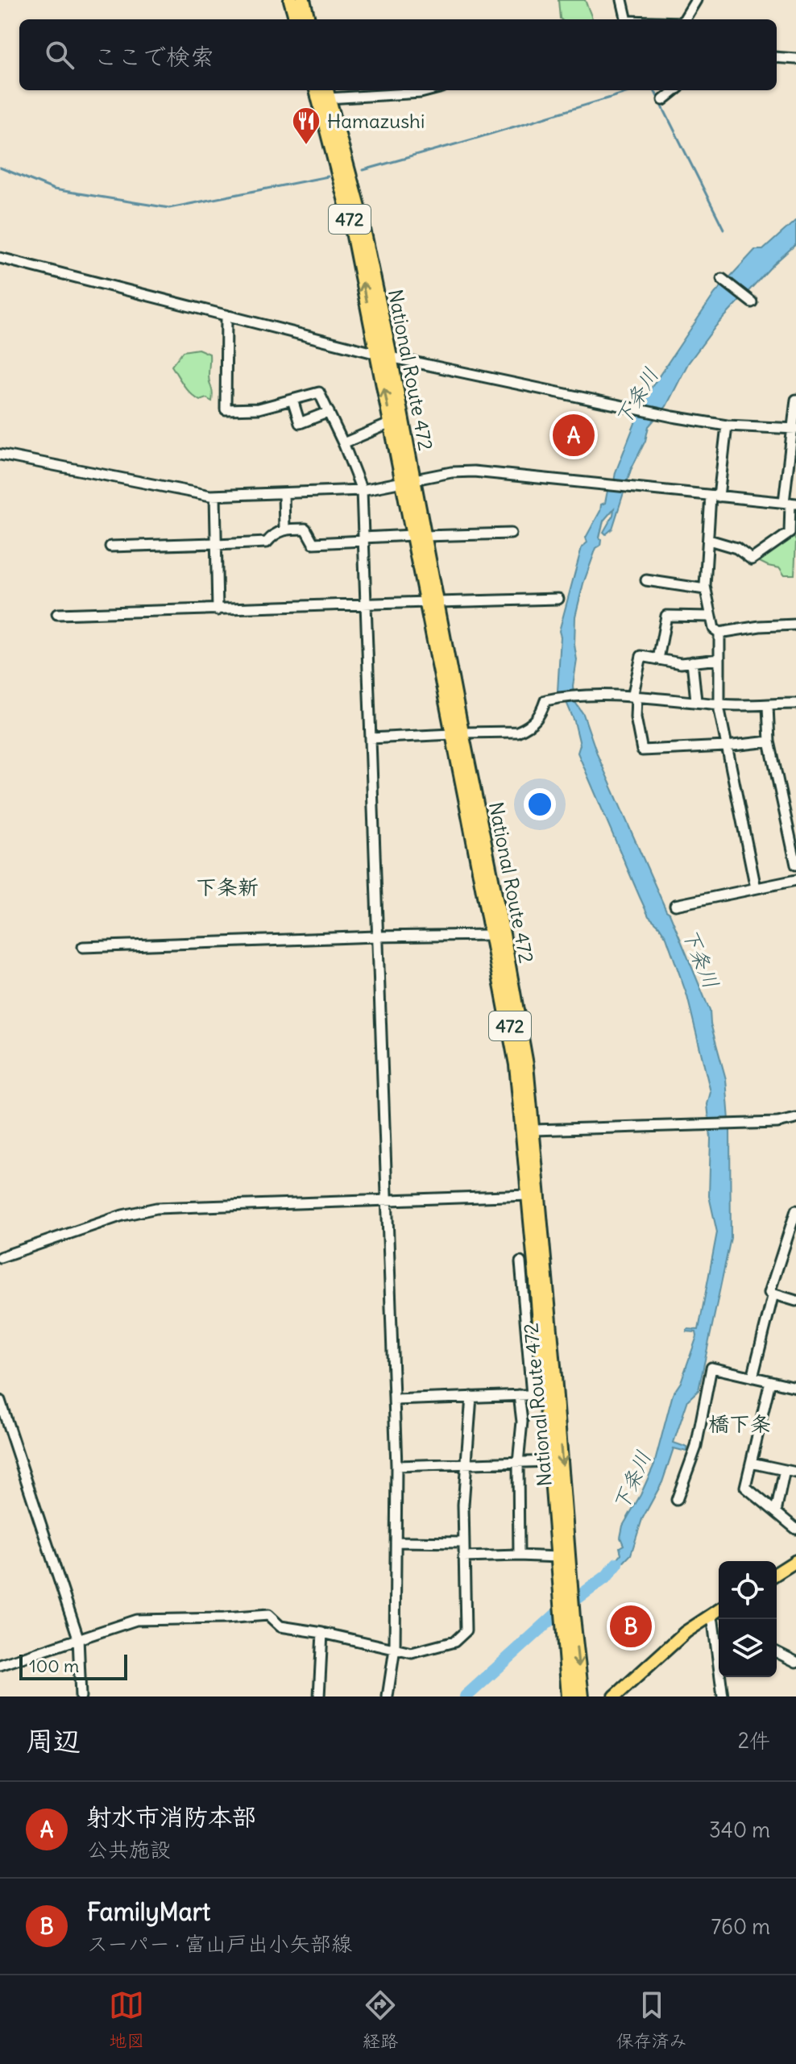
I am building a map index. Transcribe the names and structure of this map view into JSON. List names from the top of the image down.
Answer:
{
  "streets": {
    "highway": ["472", "National Route 472"]
  },
  "districts": ["下条新", "橋下条"],
  "water": ["下条川"],
  "places": {
    "restaurant": ["Hamazushi"]
  },
  "scale_bar": "100 m",
  "page": {
    "search": "ここで検索",
    "pins": ["A", "B"],
    "scale": "100 m",
    "heading": ["周辺", "2件"],
    "list": [
      {
        "mark": "A",
        "name": "射水市消防本部",
        "note": "公共施設",
        "value": "340 m"
      },
      {
        "mark": "B",
        "name": "FamilyMart",
        "note": "スーパー · 富山戸出小矢部線",
        "value": "760 m"
      }
    ],
    "nav": ["地図", "経路", "保存済み"]
  }
}
